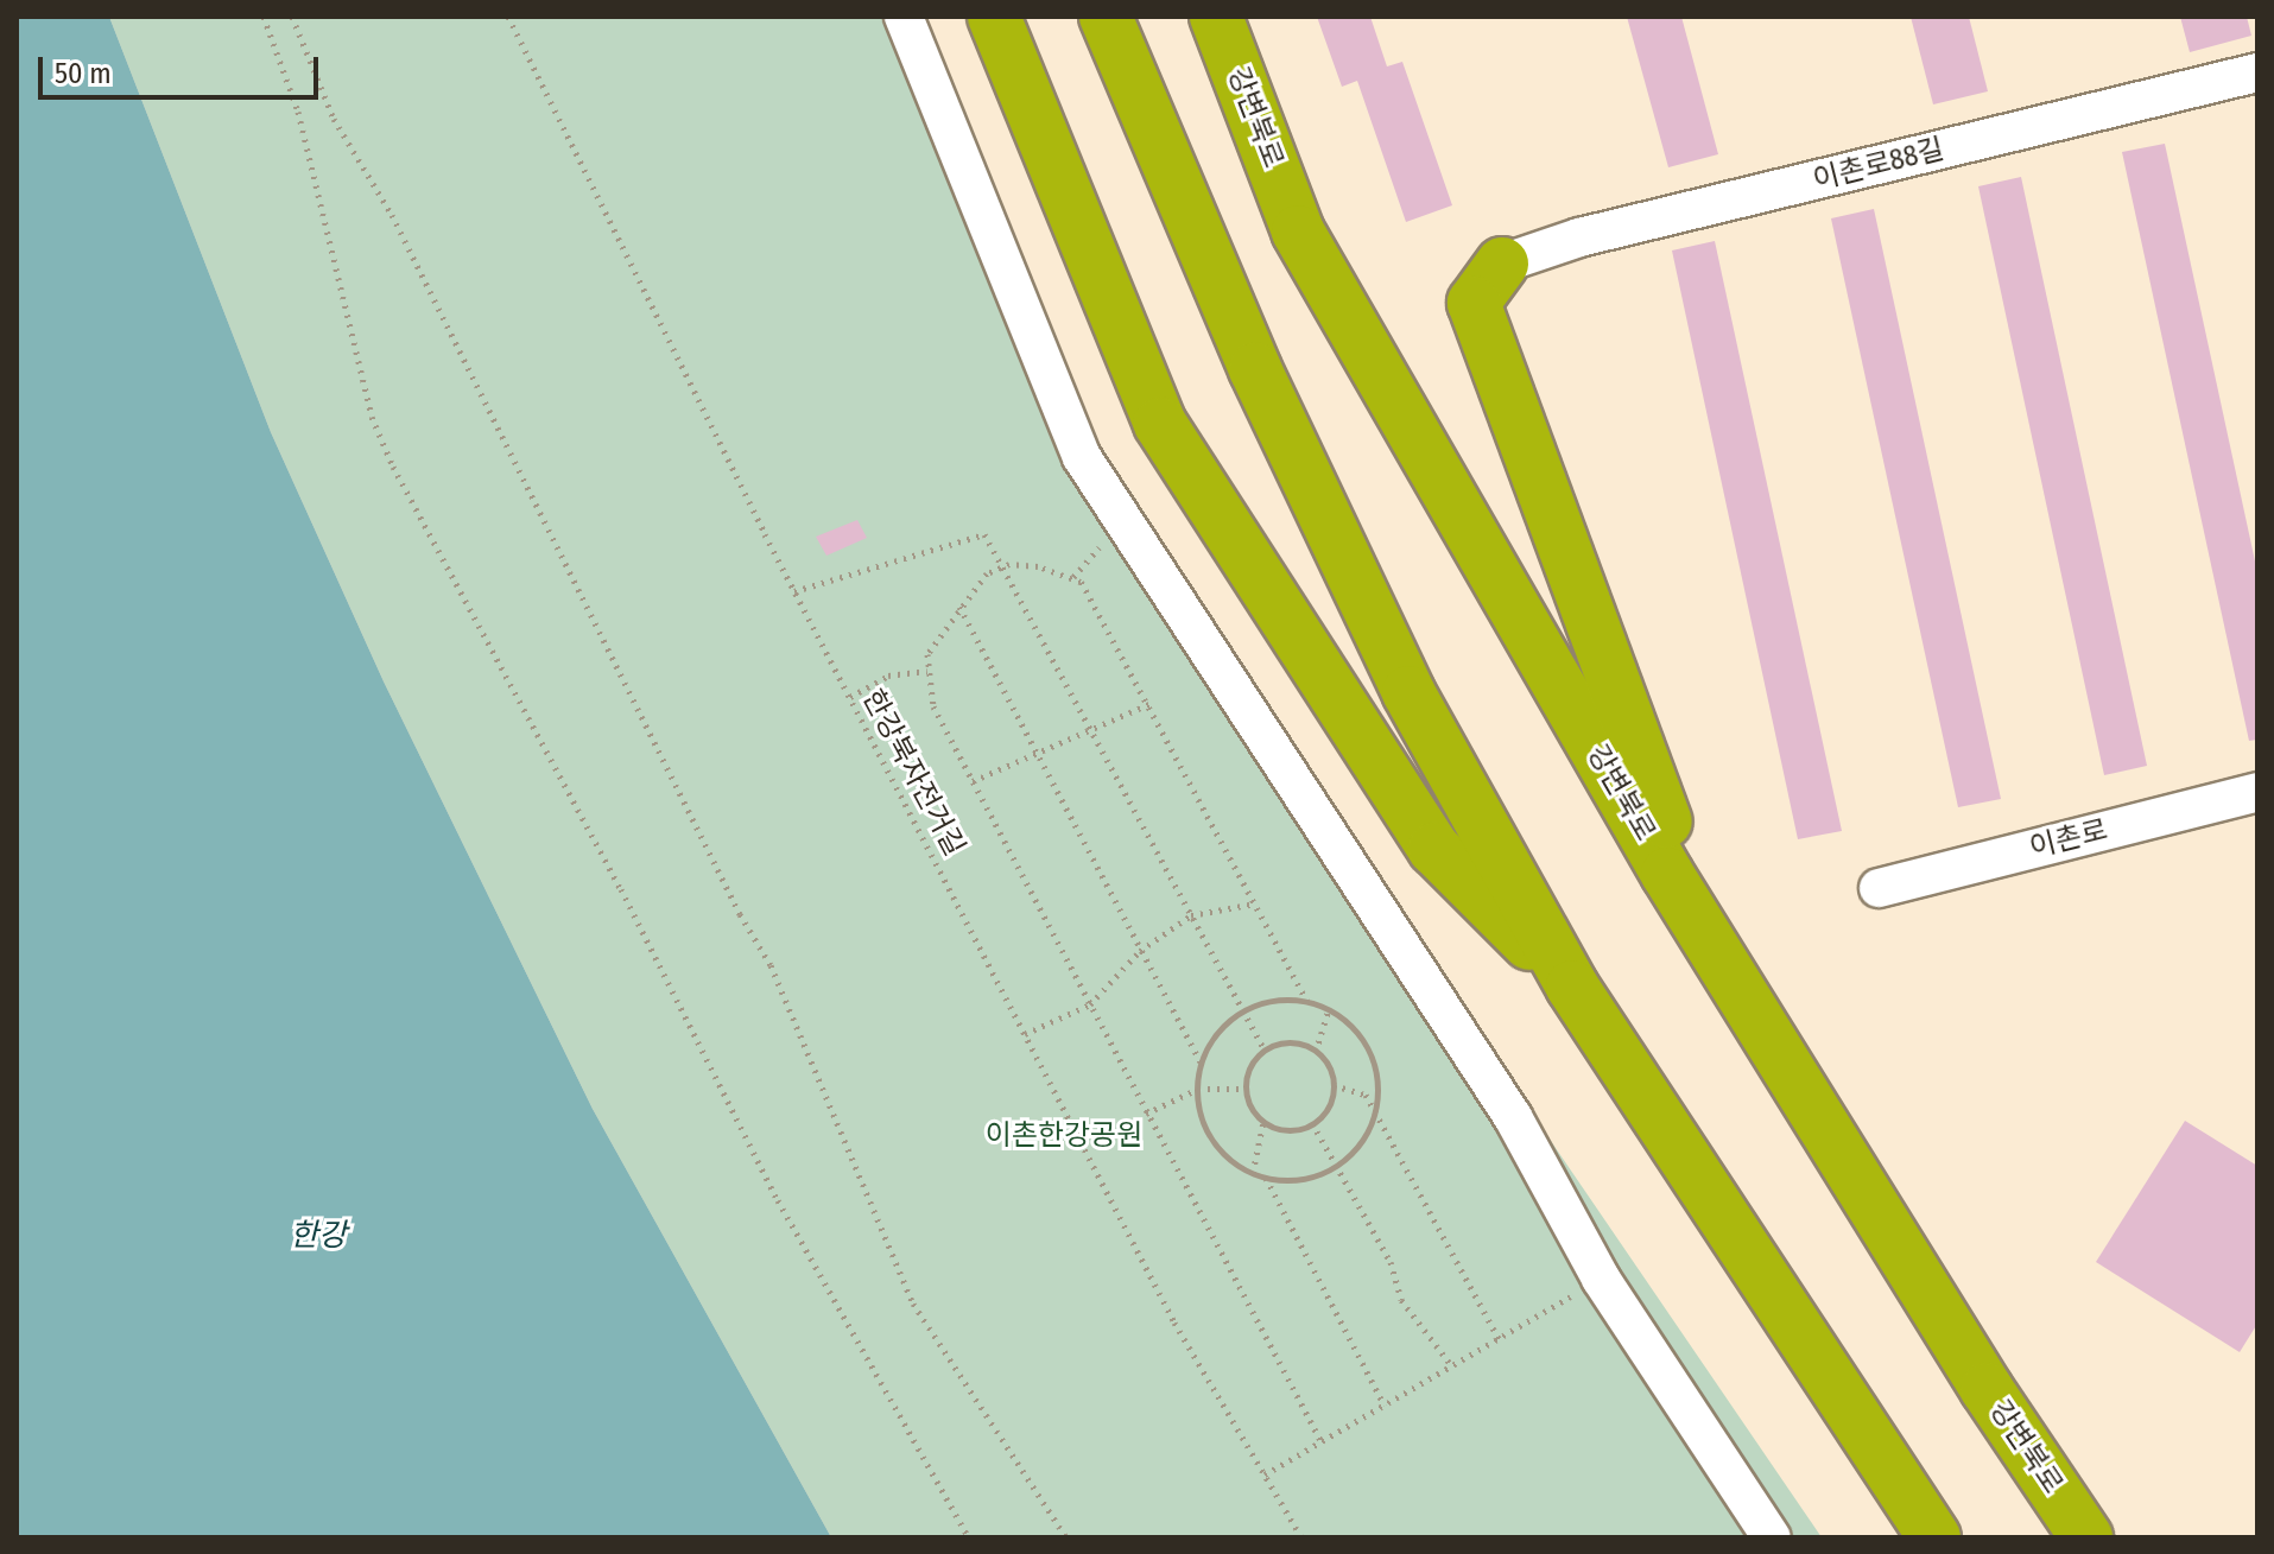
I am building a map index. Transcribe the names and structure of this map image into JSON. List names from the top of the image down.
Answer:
{
  "streets": {
    "highway": ["강변북로"],
    "street": ["이촌로88길", "이촌로"],
    "path": ["한강북자전거길"]
  },
  "water": ["한강"],
  "parks": ["이촌한강공원"],
  "scale_bar": "50 m"
}
